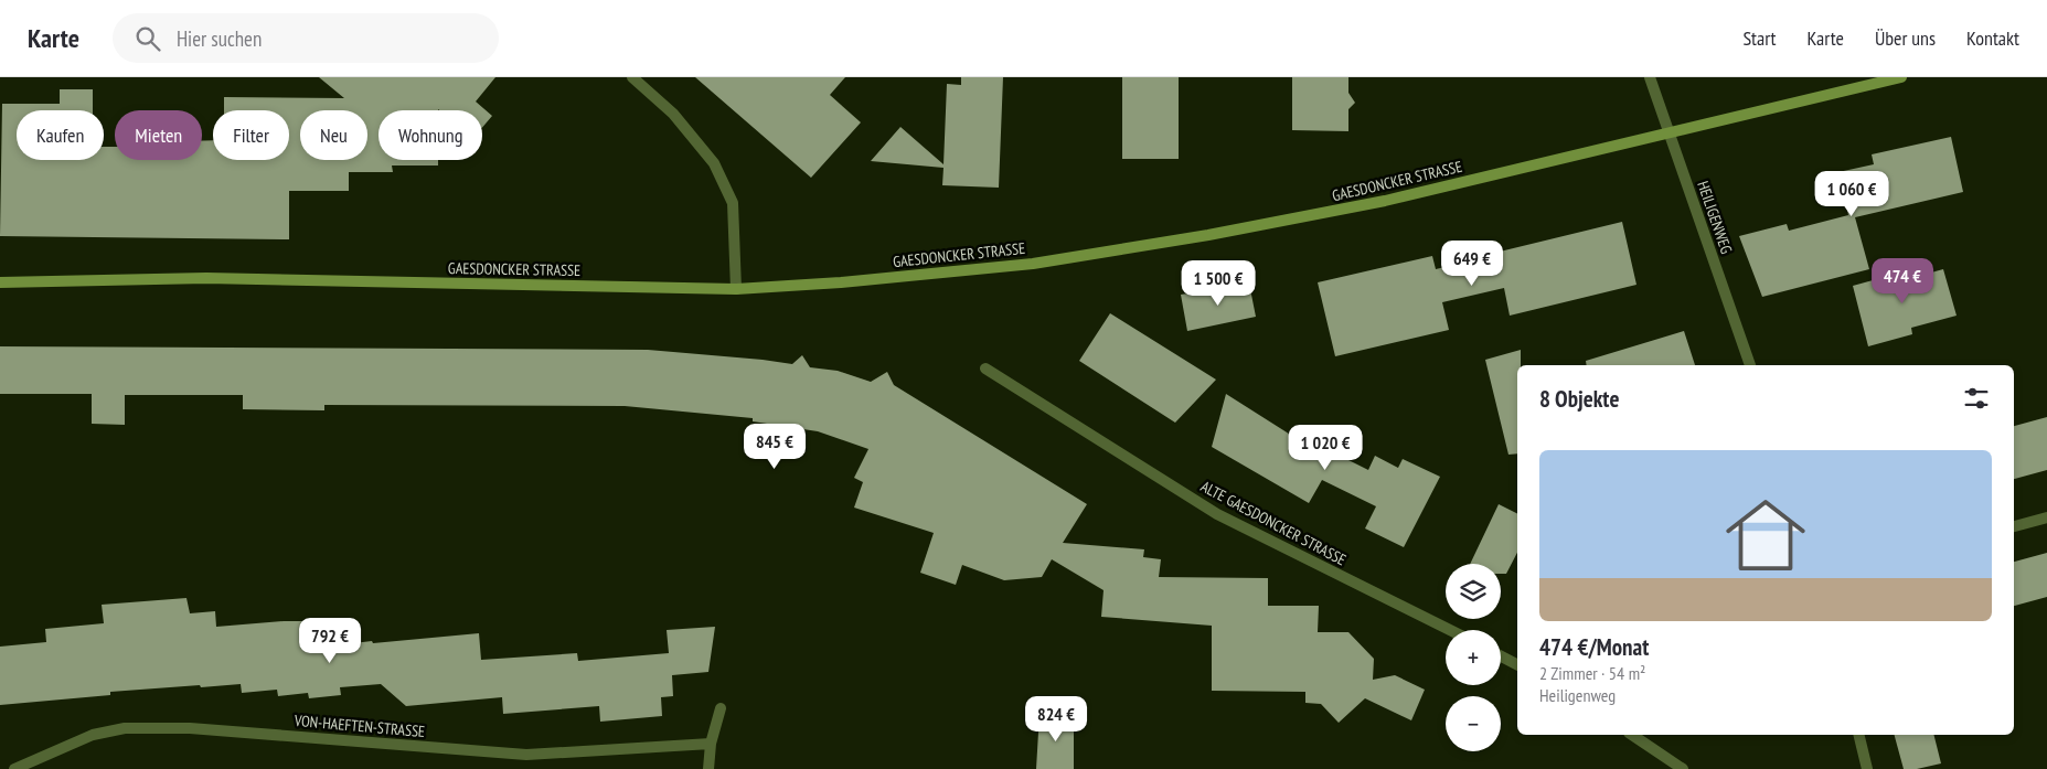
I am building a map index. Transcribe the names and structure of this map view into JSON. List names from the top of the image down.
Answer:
{
  "streets": {
    "main road": ["GAESDONCKER STRASSE"],
    "street": ["HEILIGENWEG", "ALTE GAESDONCKER STRASSE", "VON-HAEFTEN-STRASSE"]
  },
  "crossings": [
    ["GAESDONCKER STRASSE", "HEILIGENWEG"]
  ],
  "page": {
    "header": "Karte",
    "search": "Hier suchen",
    "nav": [
      "Start",
      "Karte",
      "Über uns",
      "Kontakt"
    ],
    "chip": [
      "Kaufen",
      "Mieten",
      "Filter",
      "Neu",
      "Wohnung"
    ],
    "price": [
      "1 060 €",
      "649 €",
      "474 €",
      "1 500 €",
      "845 €",
      "1 020 €",
      "792 €",
      "824 €"
    ],
    "heading": "8 Objekte",
    "list": [
      {
        "name": "474 €/Monat",
        "note": "2 Zimmer · 54 m² · Heiligenweg"
      }
    ],
    "map_buttons": ["+", "−"]
  }
}
